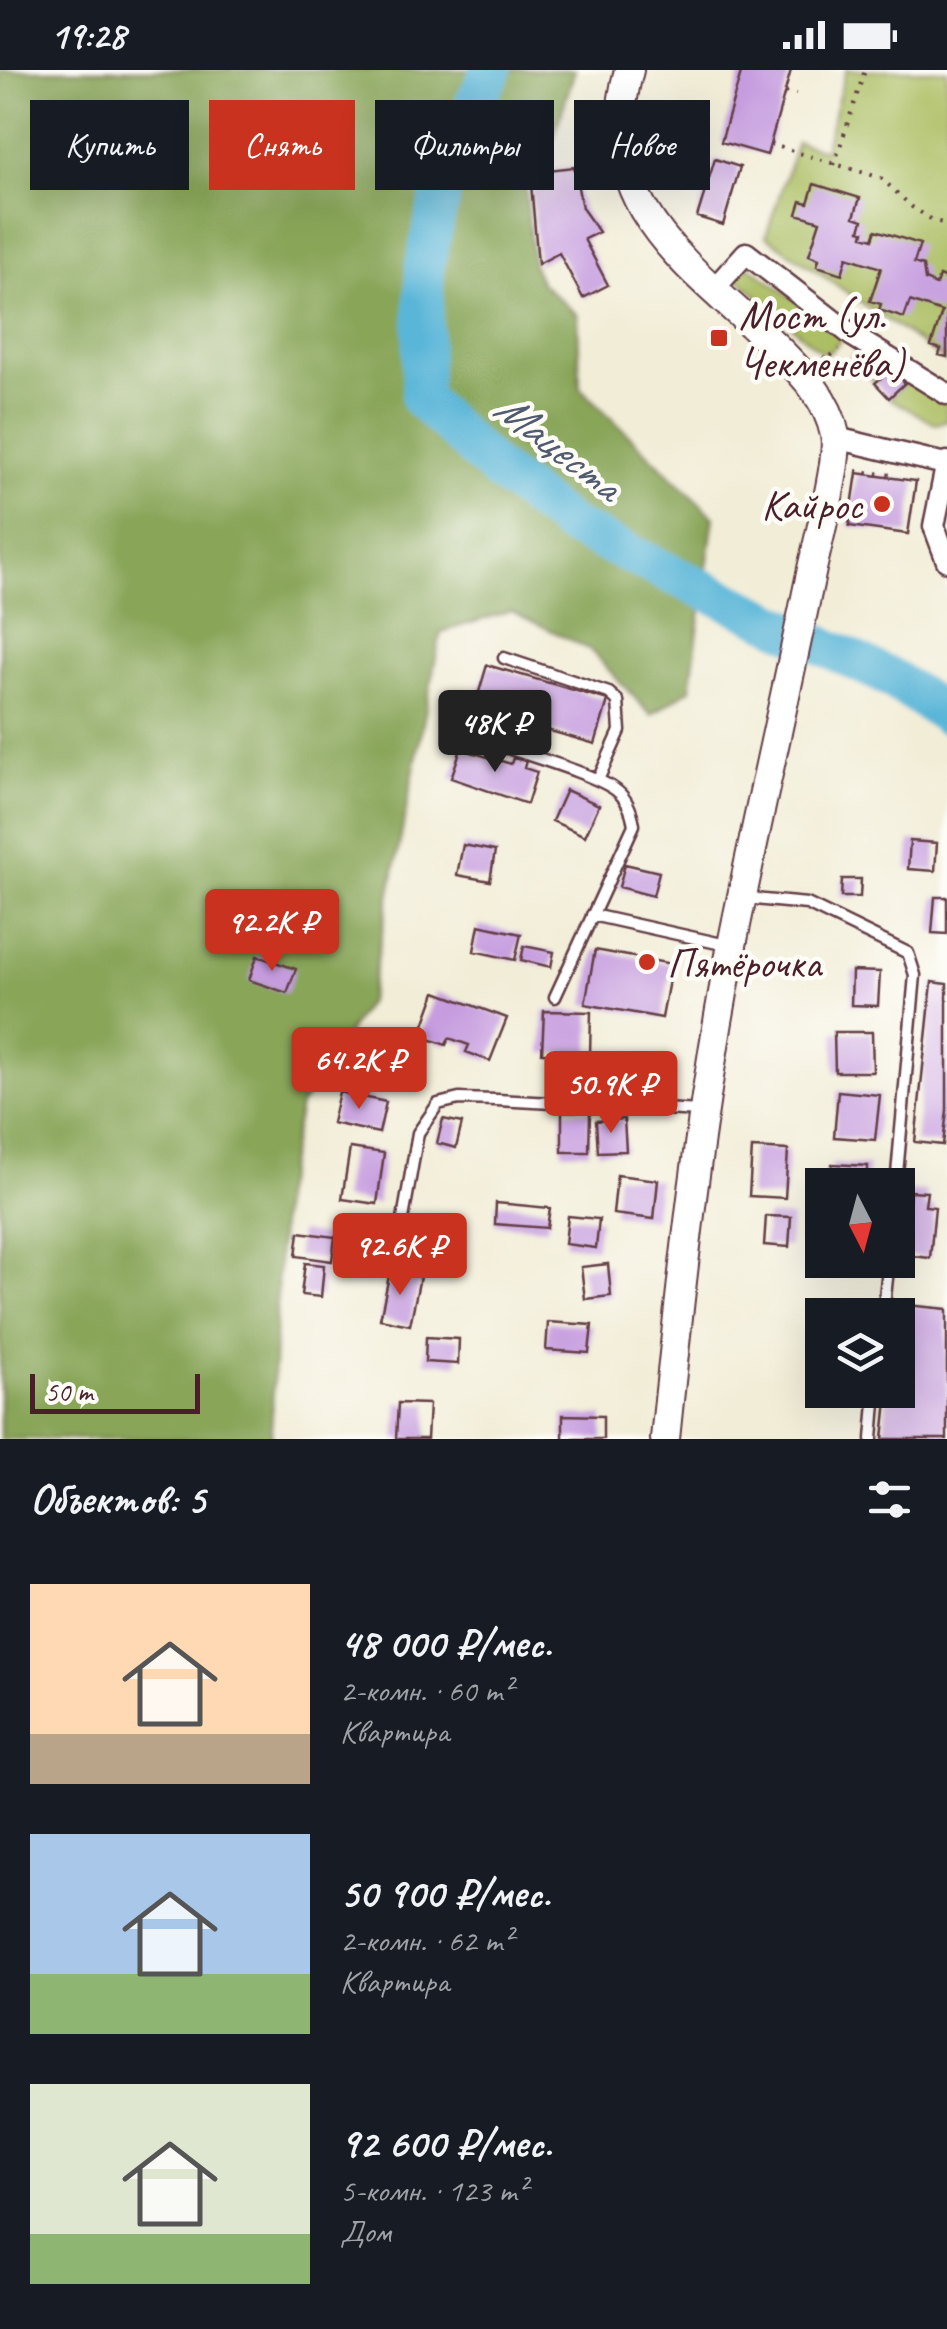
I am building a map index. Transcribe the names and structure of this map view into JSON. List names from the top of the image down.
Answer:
{
  "water": ["Мацеста"],
  "places": {
    "transit": ["Мост (ул. Чекменёва)"],
    "other": ["Кайрос", "Пятёрочка"]
  },
  "scale_bar": "50 m",
  "north": "bottom",
  "page": {
    "status": "19:28",
    "chip": [
      "Купить",
      "Снять",
      "Фильтры",
      "Новое"
    ],
    "price": [
      "48K ₽",
      "92.2K ₽",
      "64.2K ₽",
      "50.9K ₽",
      "92.6K ₽"
    ],
    "scale": "50 m",
    "heading": "Объектов: 5",
    "list": [
      {
        "name": "48 000 ₽/мес.",
        "note": "2-комн. · 60 m² · Квартира"
      },
      {
        "name": "50 900 ₽/мес.",
        "note": "2-комн. · 62 m² · Квартира"
      },
      {
        "name": "92 600 ₽/мес.",
        "note": "5-комн. · 123 m² · Дом"
      }
    ]
  }
}
